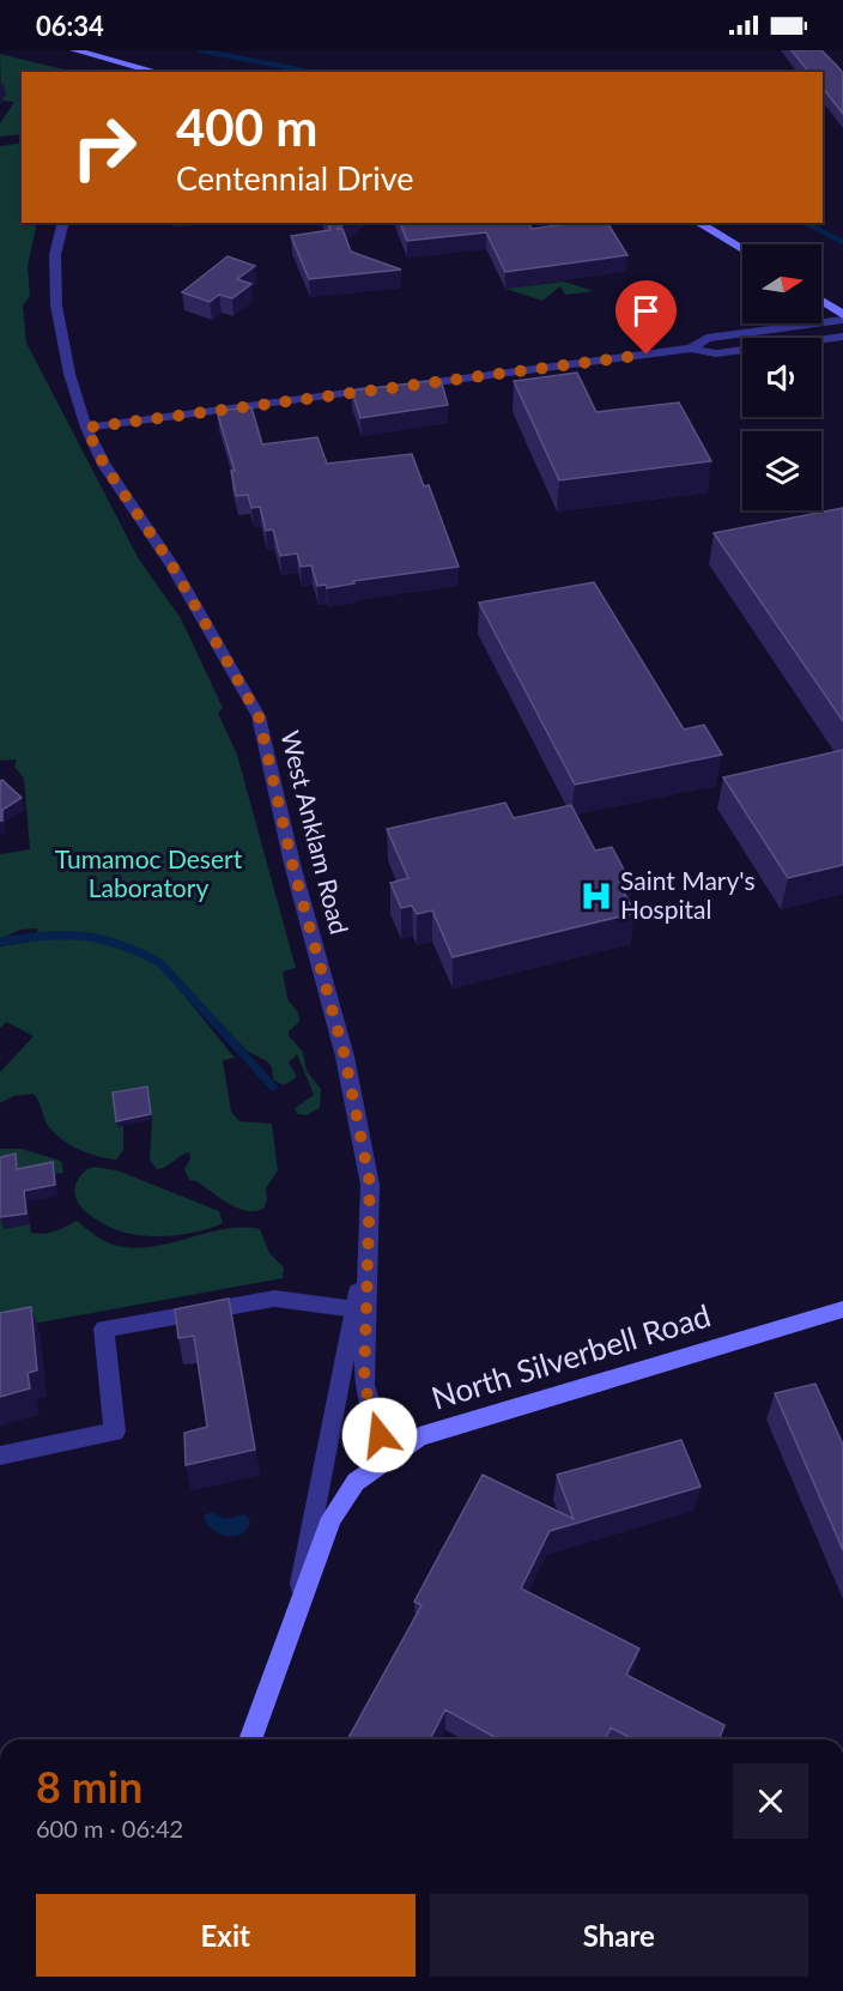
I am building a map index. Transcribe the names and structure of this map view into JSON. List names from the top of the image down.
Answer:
{
  "streets": {
    "main road": ["North Silverbell Road"],
    "street": ["West Anklam Road"]
  },
  "parks": ["Tumamoc Desert Laboratory"],
  "places": {
    "hospital": ["Saint Mary's Hospital"]
  },
  "north": "right",
  "page": {
    "status": "06:34",
    "turn": ["400 m", "Centennial Drive"],
    "heading": ["8 min", "600 m · 06:42"],
    "buttons": ["Exit", "Share"]
  }
}
